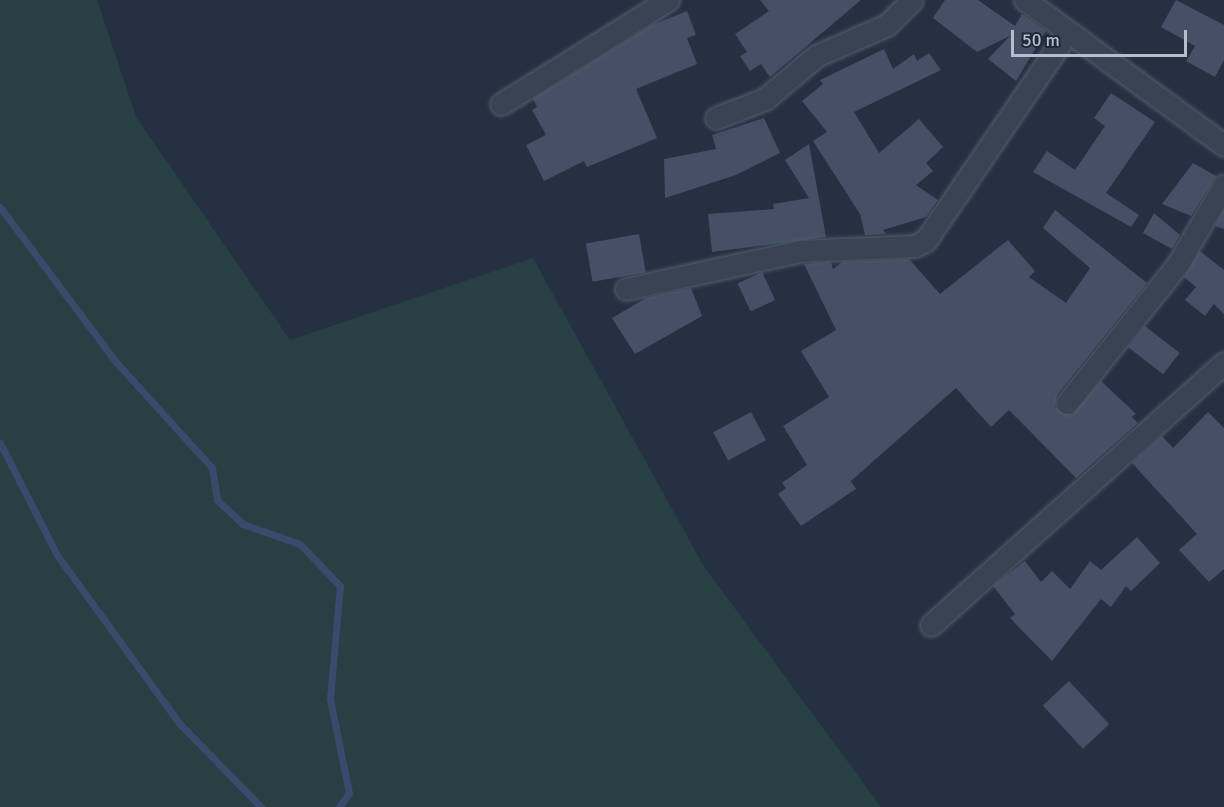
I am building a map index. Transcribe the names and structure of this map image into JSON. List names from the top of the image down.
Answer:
{
  "scale_bar": "50 m"
}
